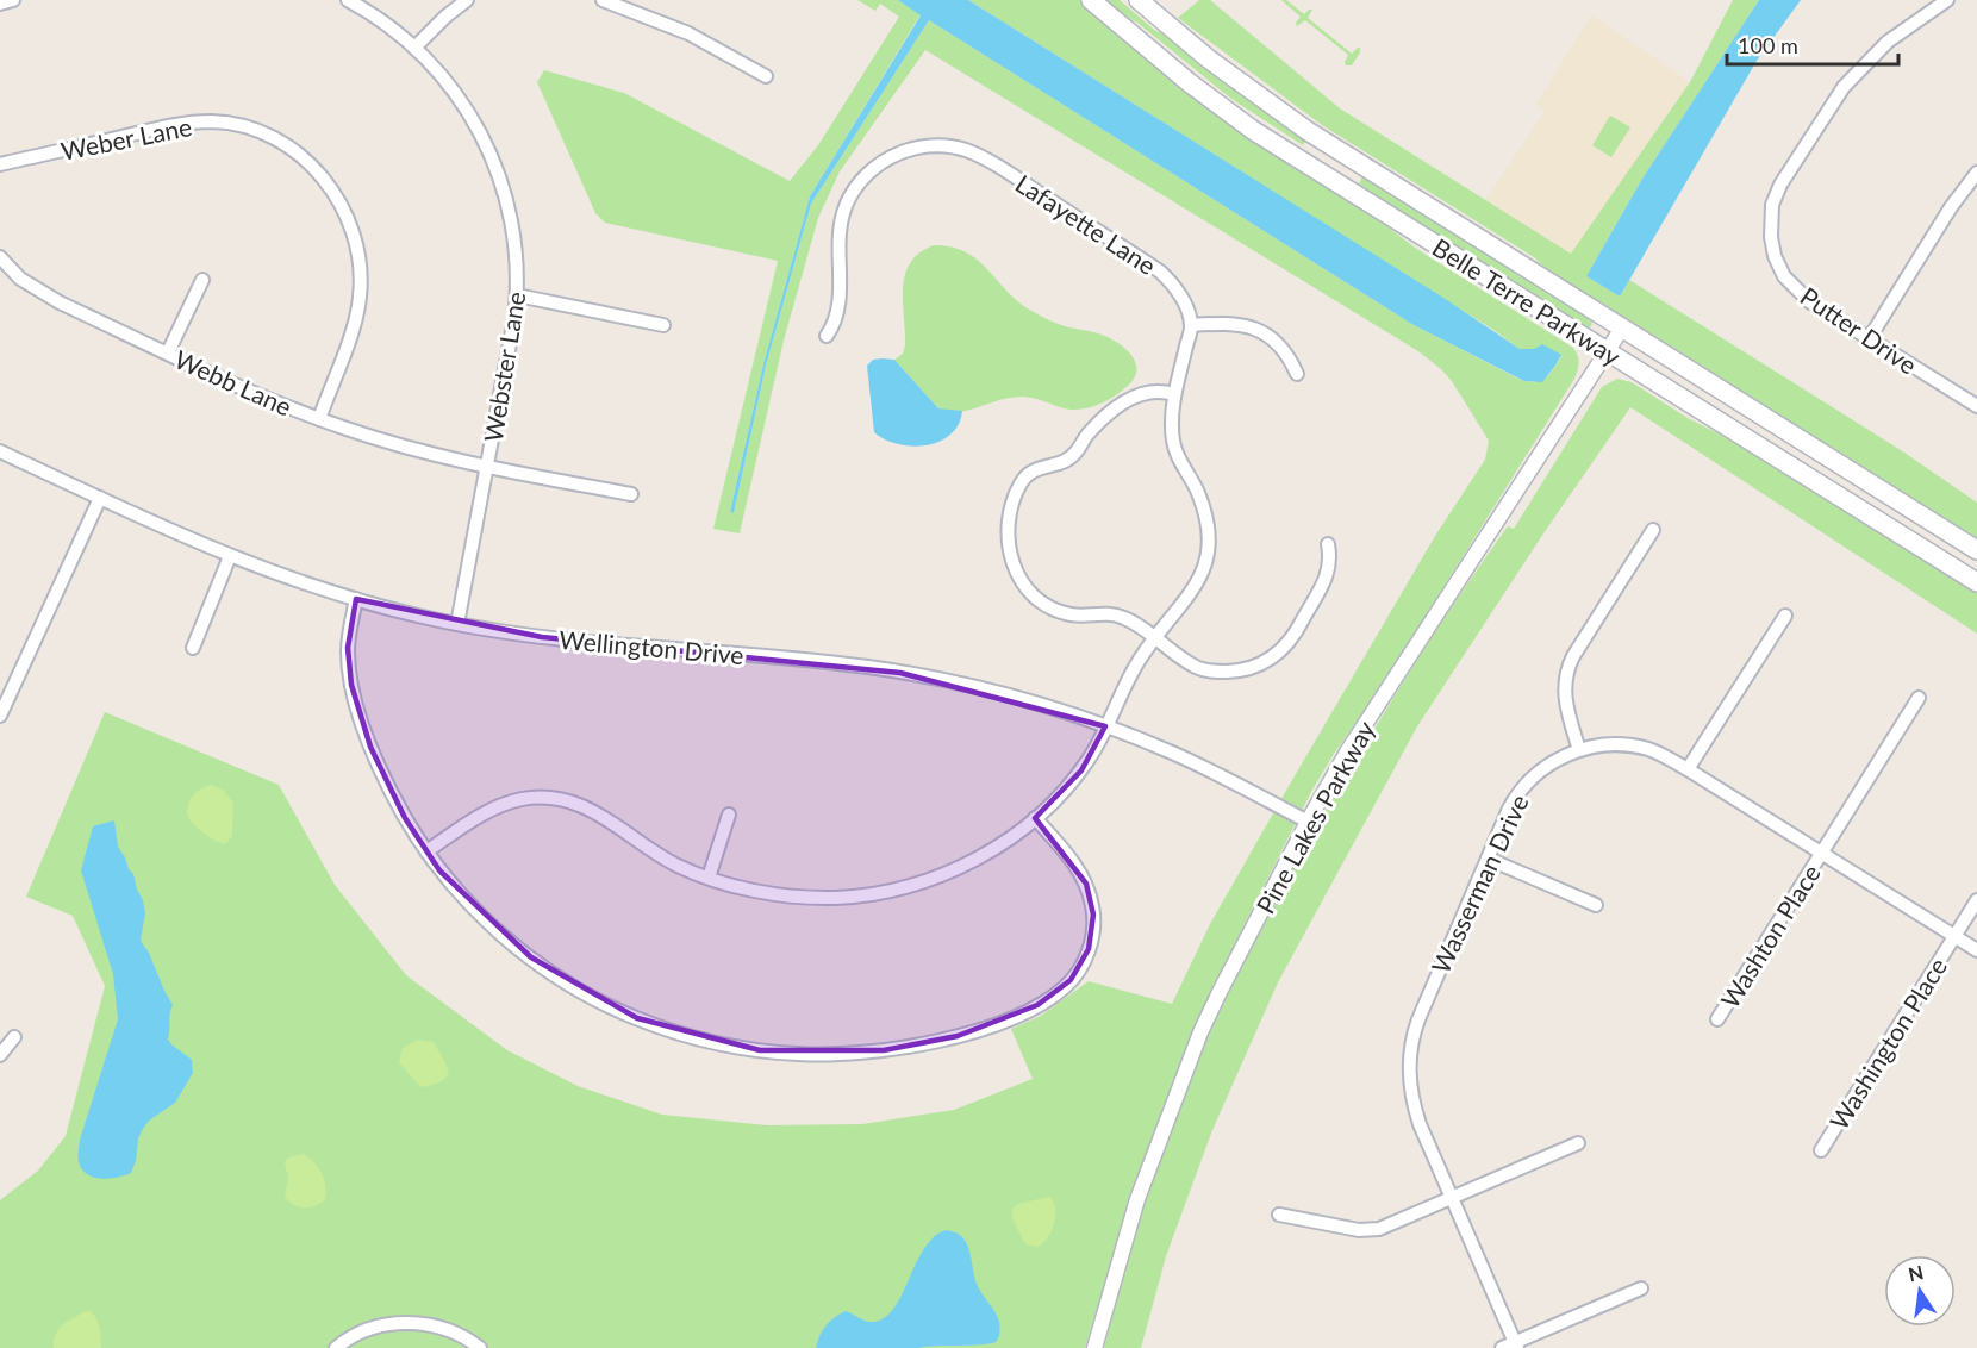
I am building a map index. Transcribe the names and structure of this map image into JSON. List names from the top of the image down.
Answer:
{
  "streets": {
    "main road": ["Belle Terre Parkway"],
    "street": [
      "Weber Lane",
      "Lafayette Lane",
      "Putter Drive",
      "Webster Lane",
      "Webb Lane",
      "Wellington Drive",
      "Pine Lakes Parkway",
      "Wasserman Drive",
      "Washton Place",
      "Washington Place"
    ]
  },
  "crossings": [
    ["Weber Lane", "Webb Lane"],
    ["Belle Terre Parkway", "Pine Lakes Parkway"],
    ["Webster Lane", "Webb Lane"],
    ["Webster Lane", "Wellington Drive"],
    ["Wellington Drive", "Pine Lakes Parkway"],
    ["Wasserman Drive", "Washton Place"],
    ["Wasserman Drive", "Washington Place"]
  ],
  "scale_bar": "100 m",
  "north": "top"
}
